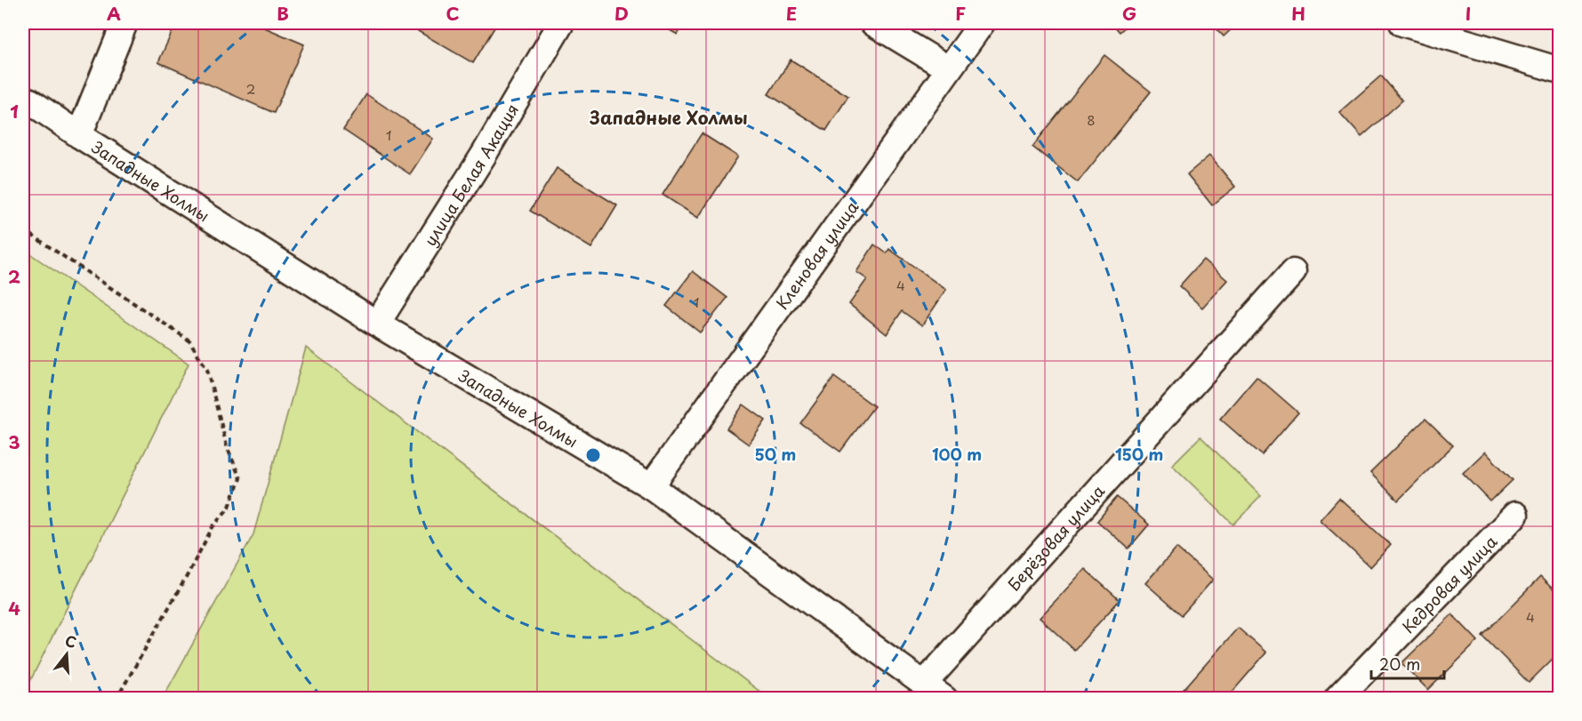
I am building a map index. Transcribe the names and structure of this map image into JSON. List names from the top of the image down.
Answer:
{
  "streets": {
    "street": [
      "улица Белая Акация",
      "Западные Холмы",
      "Кленовая улица",
      "Берёзовая улица",
      "Кедровая улица"
    ]
  },
  "crossings": [
    ["улица Белая Акация", "Западные Холмы"],
    ["Западные Холмы", "Кленовая улица"],
    ["Западные Холмы", "Берёзовая улица"]
  ],
  "districts": ["Западные Холмы"],
  "house_numbers": [
    "2",
    "8",
    "1",
    "4",
    "1",
    "4"
  ],
  "scale_bar": "20 m",
  "north": "top",
  "grid": {
    "columns": [
      "A",
      "B",
      "C",
      "D",
      "E",
      "F",
      "G",
      "H",
      "I"
    ],
    "rows": [
      "1",
      "2",
      "3",
      "4"
    ]
  },
  "rings": ["50 m", "100 m", "150 m"]
}
